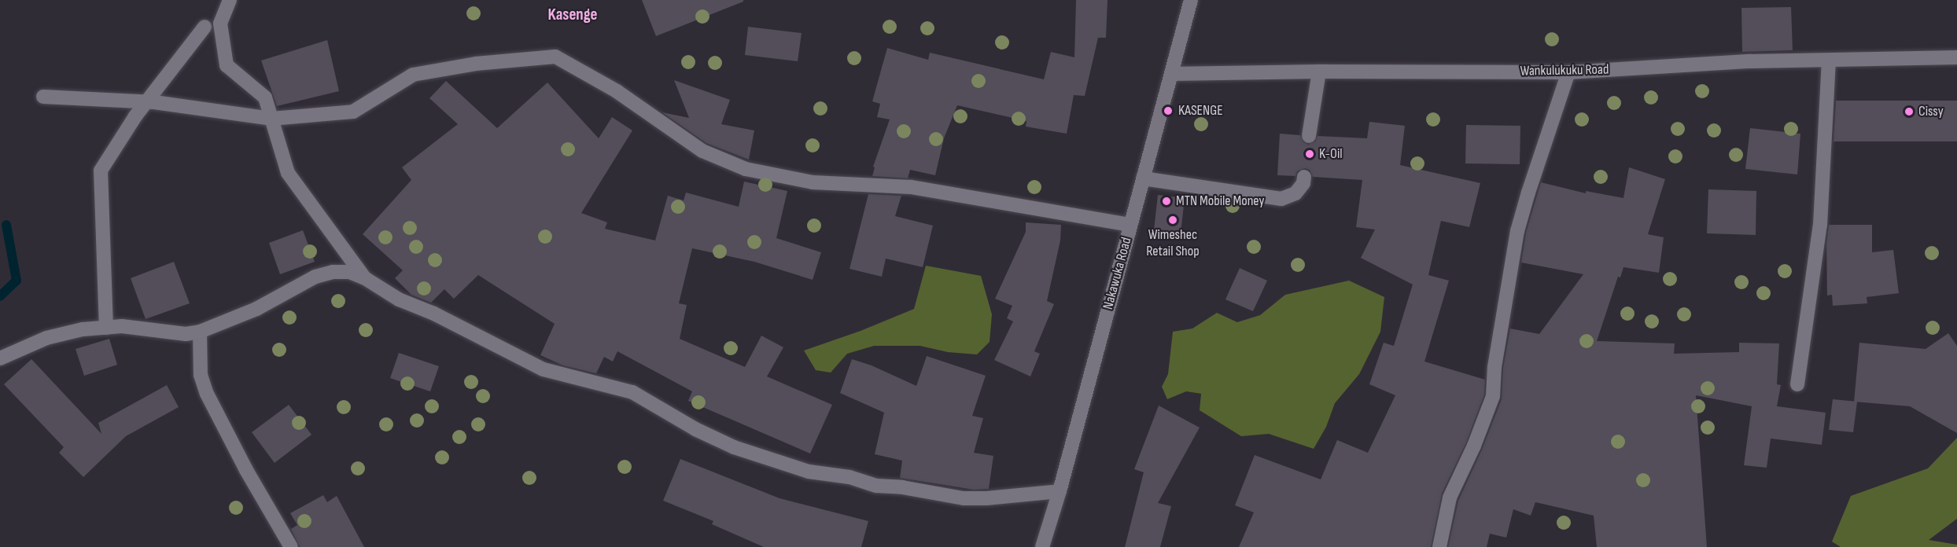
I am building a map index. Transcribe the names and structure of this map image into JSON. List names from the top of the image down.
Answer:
{
  "streets": {
    "street": ["Wankulukuku Road", "Nakawuka Road"]
  },
  "crossings": [
    ["Wankulukuku Road", "Nakawuka Road"]
  ],
  "districts": ["Kasenge"],
  "places": [
    "KASENGE",
    "Cissy",
    "K-Oil",
    "MTN Mobile Money",
    "Wimeshec Retail Shop"
  ]
}
